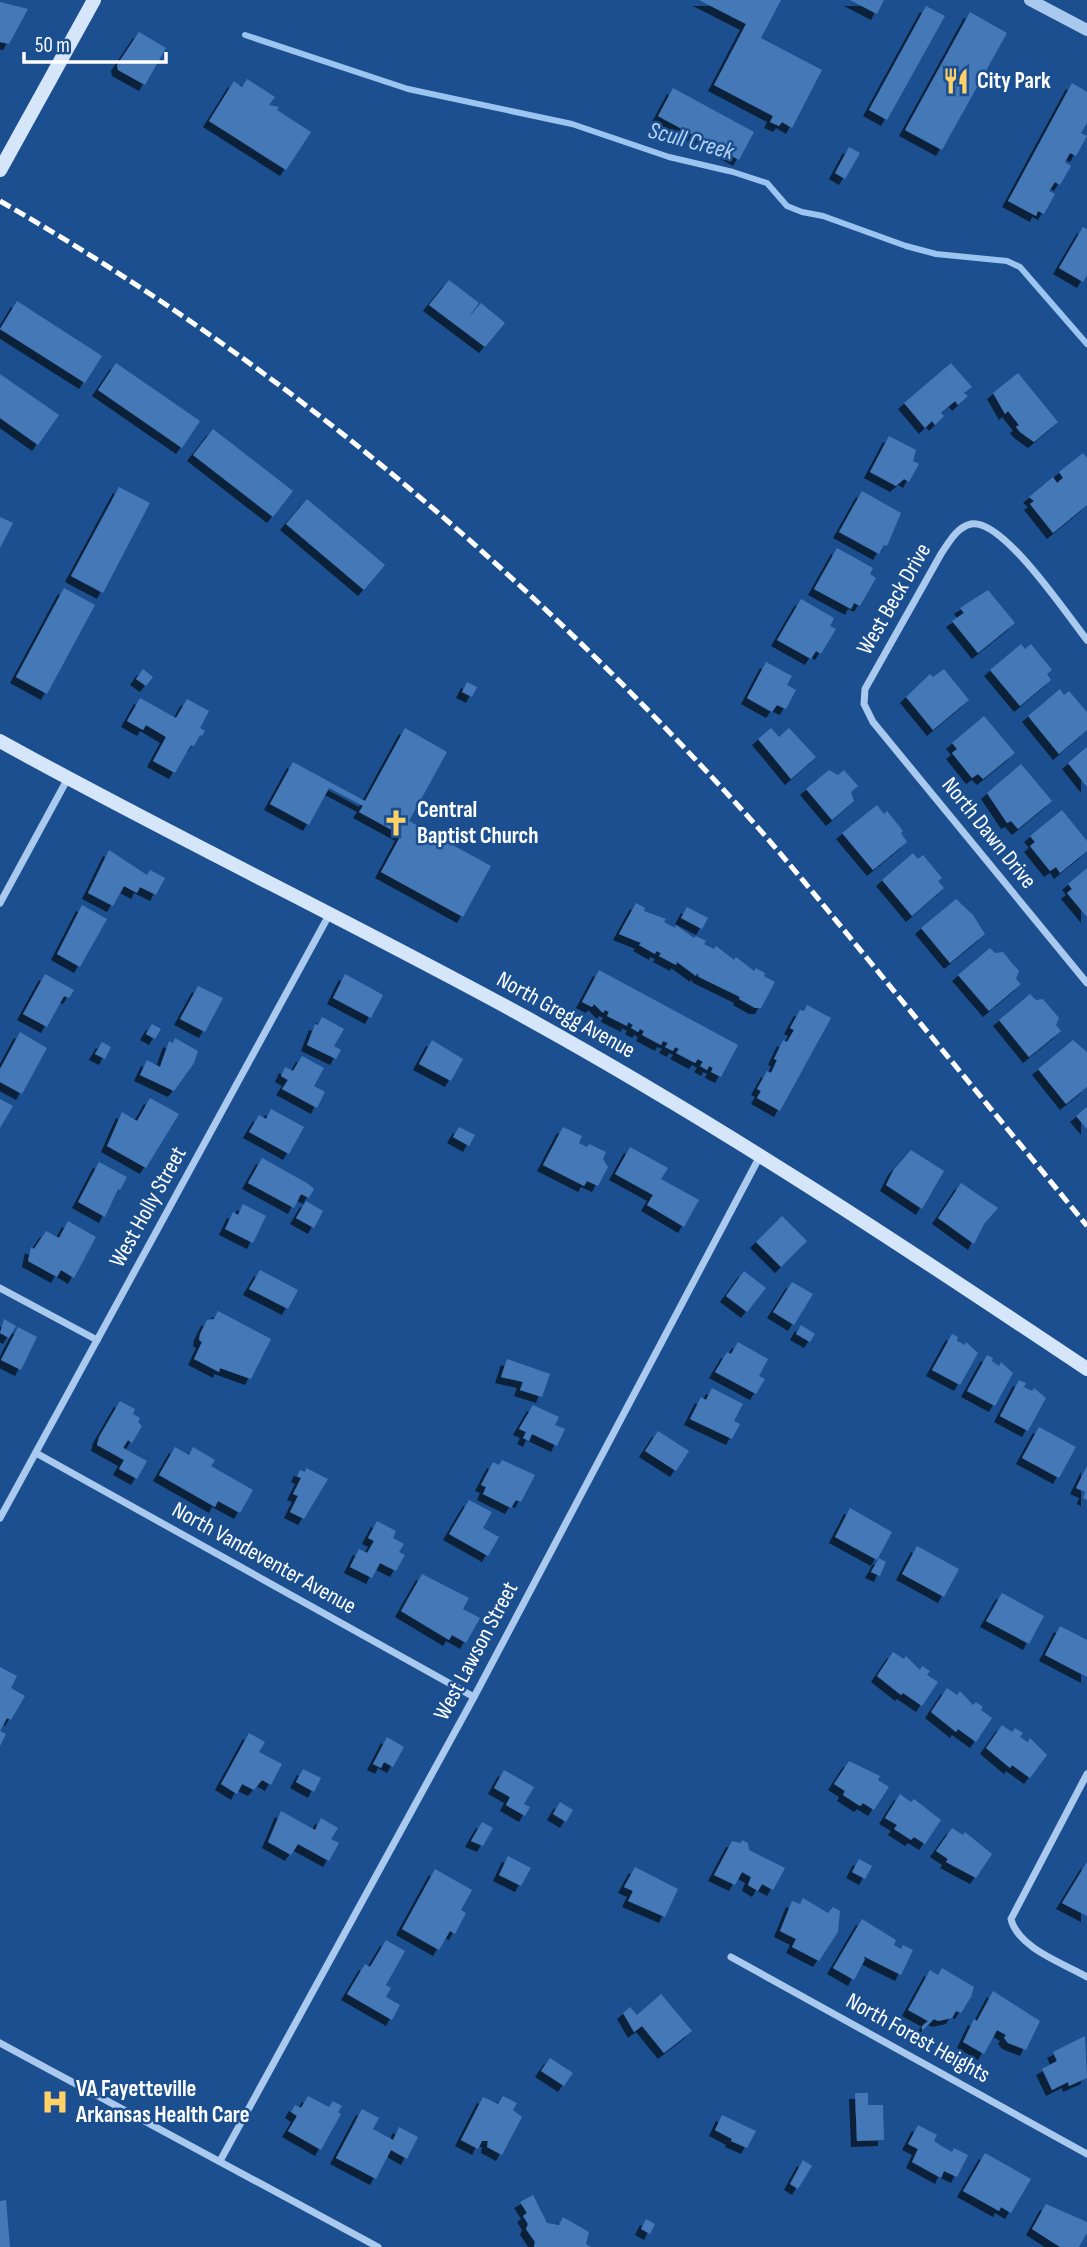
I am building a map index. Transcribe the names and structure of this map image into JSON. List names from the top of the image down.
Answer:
{
  "streets": {
    "main road": ["North Gregg Avenue"],
    "street": [
      "West Beck Drive",
      "North Dawn Drive",
      "West Holly Street",
      "North Vandeventer Avenue",
      "West Lawson Street",
      "North Forest Heights"
    ]
  },
  "crossings": [
    ["West Beck Drive", "North Dawn Drive"],
    ["North Gregg Avenue", "West Holly Street"],
    ["North Gregg Avenue", "West Lawson Street"],
    ["West Holly Street", "North Vandeventer Avenue"],
    ["North Vandeventer Avenue", "West Lawson Street"]
  ],
  "water": ["Scull Creek"],
  "places": {
    "restaurant": ["City Park"],
    "church": ["Central Baptist Church"],
    "hospital": ["VA Fayetteville Arkansas Health Care"]
  },
  "scale_bar": "50 m"
}
